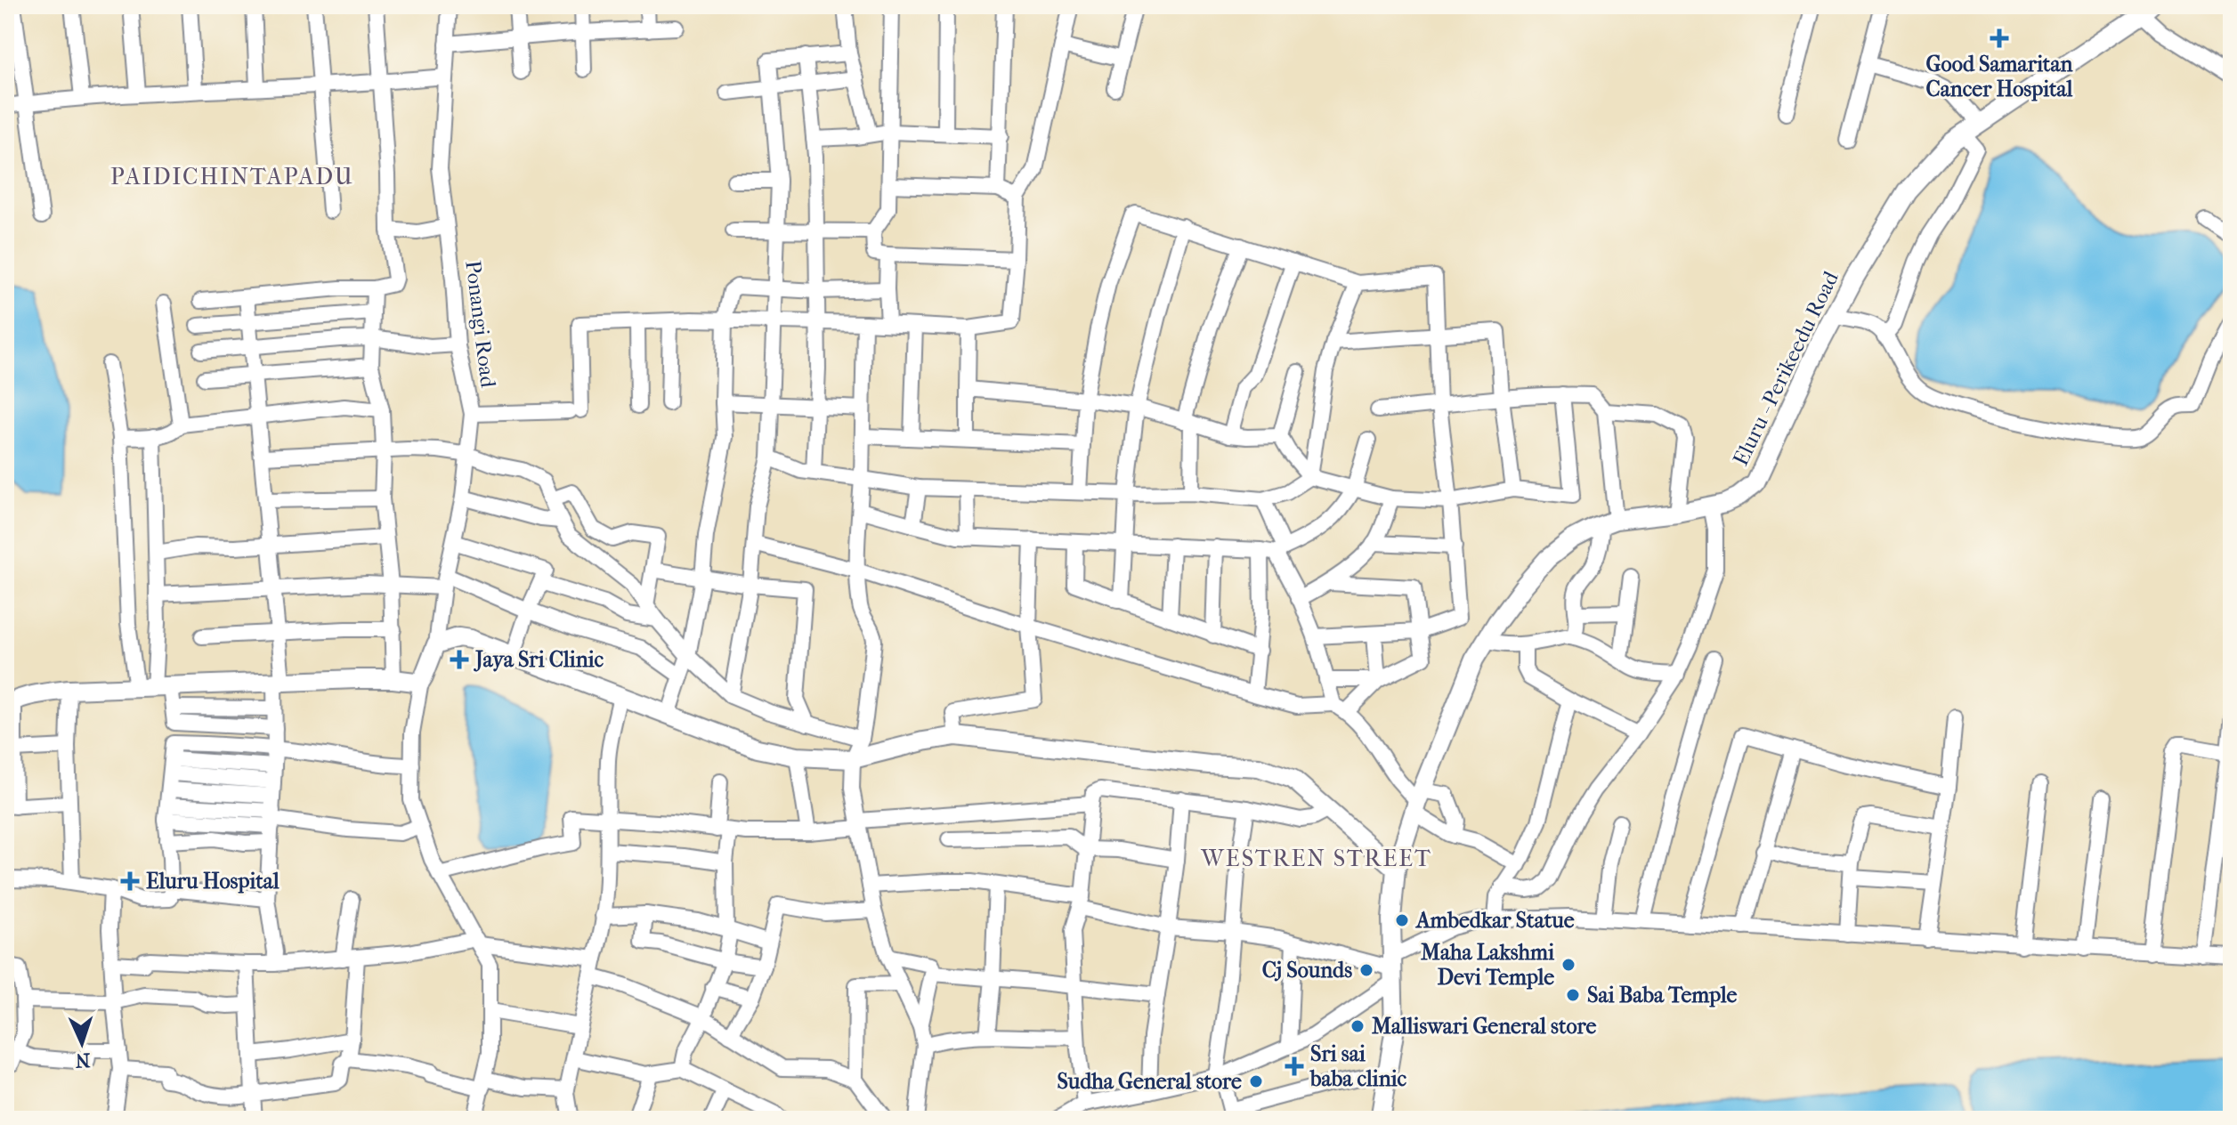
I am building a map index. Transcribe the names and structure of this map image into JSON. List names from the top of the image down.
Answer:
{
  "streets": {
    "main road": ["Eluru - Perikeedu Road"],
    "street": ["Ponangi Road"]
  },
  "districts": ["PAIDICHINTAPADU", "WESTREN STREET"],
  "places": {
    "health": [
      "Good Samaritan Cancer Hospital",
      "Jaya Sri Clinic",
      "Eluru Hospital",
      "Sri sai baba clinic"
    ],
    "other": [
      "Ambedkar Statue",
      "Maha Lakshmi Devi Temple",
      "Cj Sounds",
      "Sai Baba Temple",
      "Malliswari General store",
      "Sudha General store"
    ]
  },
  "north": "bottom"
}
